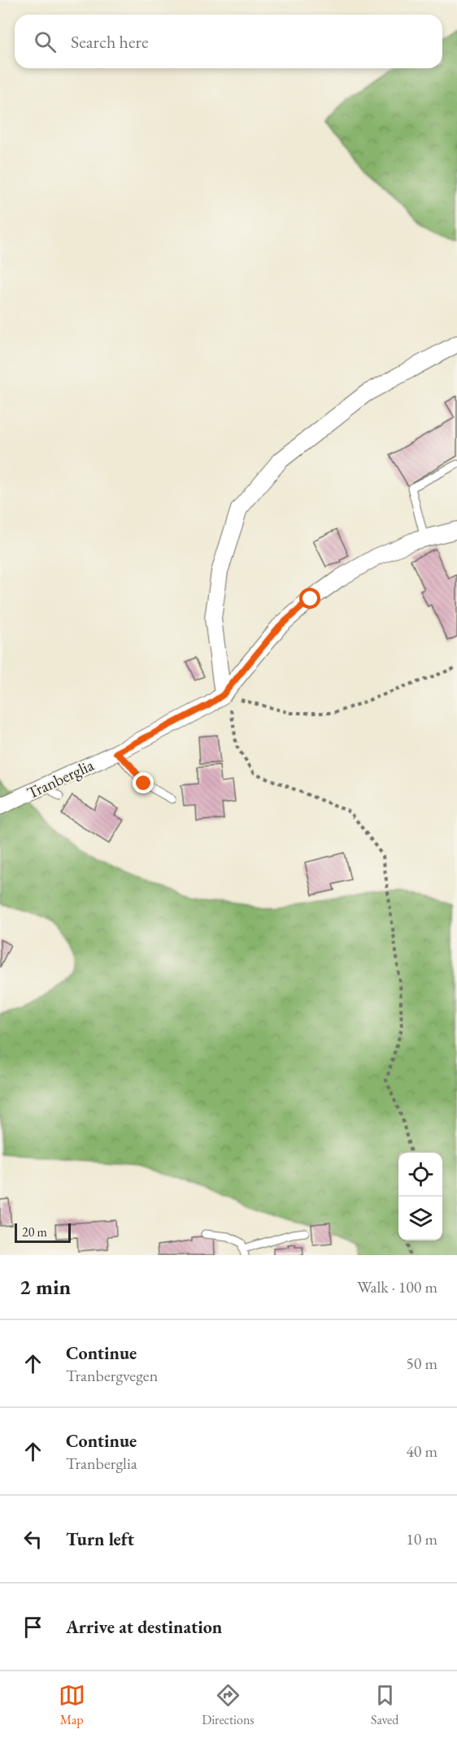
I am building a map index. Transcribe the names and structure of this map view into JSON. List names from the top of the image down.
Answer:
{
  "streets": {
    "street": ["Tranberglia"]
  },
  "scale_bar": "20 m",
  "page": {
    "search": "Search here",
    "scale": "20 m",
    "heading": ["2 min", "Walk · 100 m"],
    "list": [
      ["Continue", "Tranbergvegen", "50 m"],
      ["Continue", "Tranberglia", "40 m"],
      ["Turn left", "10 m"],
      "Arrive at destination"
    ],
    "nav": ["Map", "Directions", "Saved"]
  }
}
